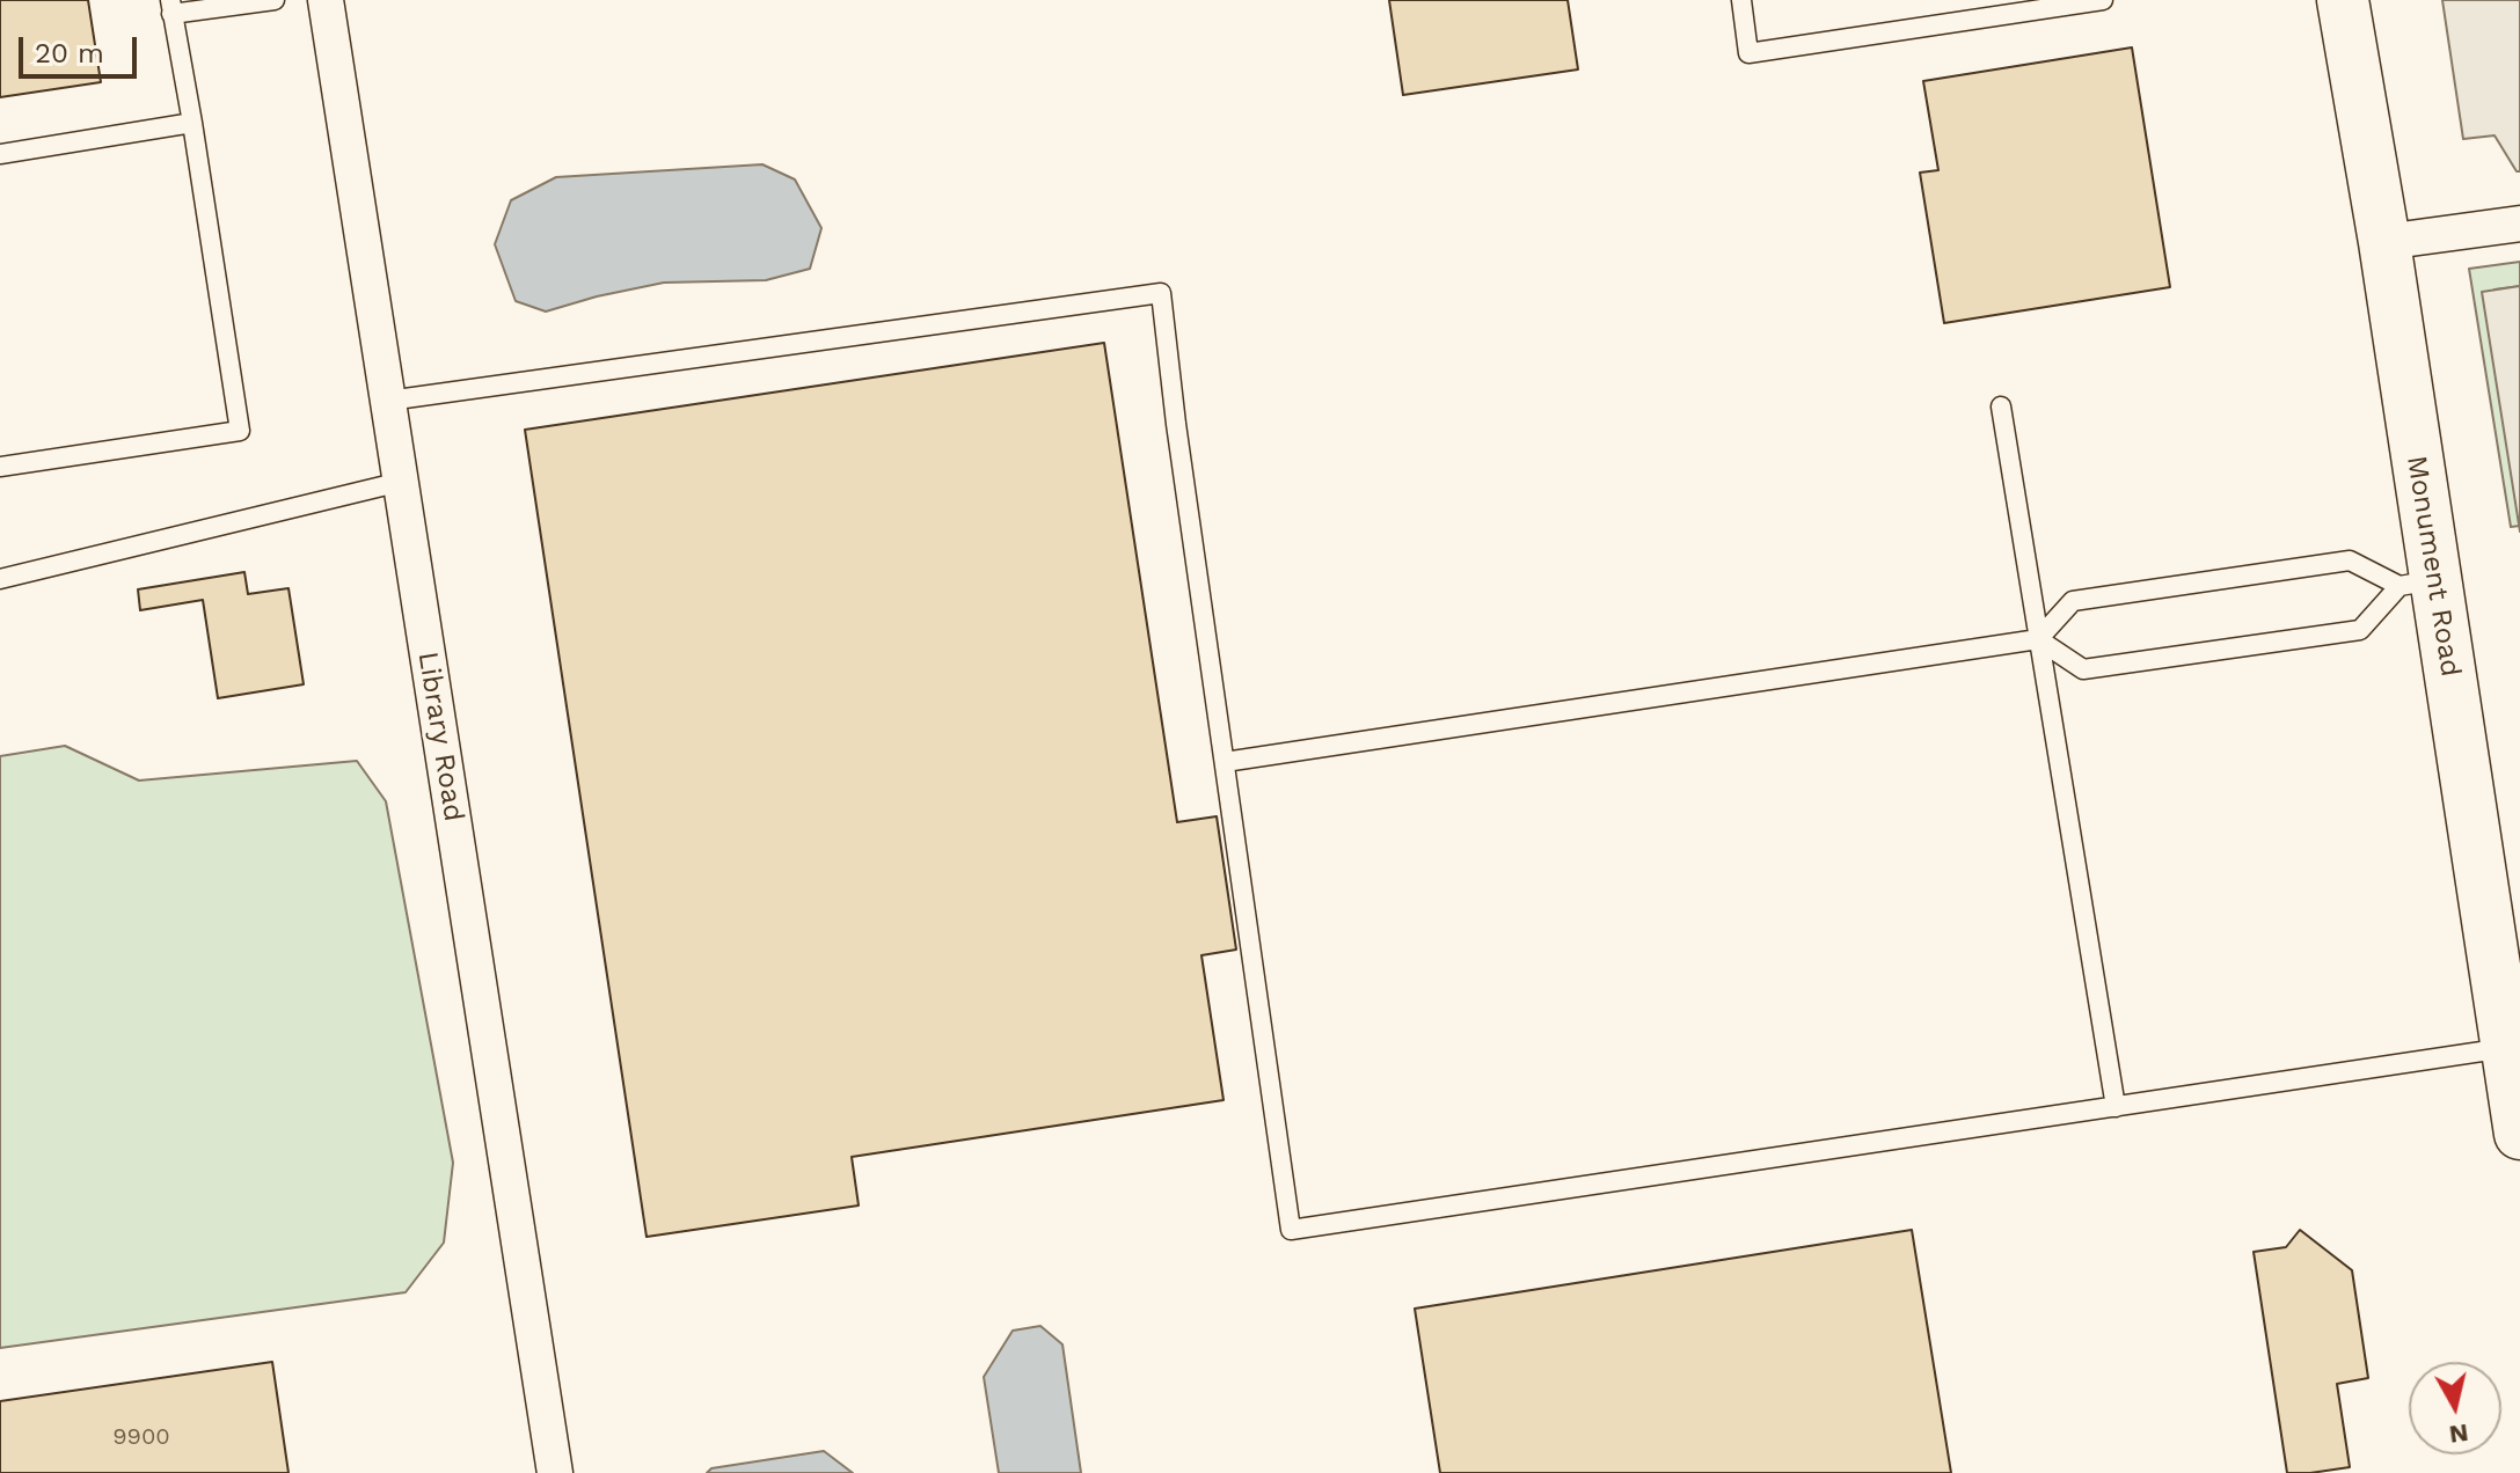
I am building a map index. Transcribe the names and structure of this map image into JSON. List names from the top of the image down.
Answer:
{
  "streets": {
    "main road": ["Monument Road"],
    "street": ["Library Road"]
  },
  "house_numbers": ["9900"],
  "scale_bar": "20 m",
  "north": "bottom"
}
